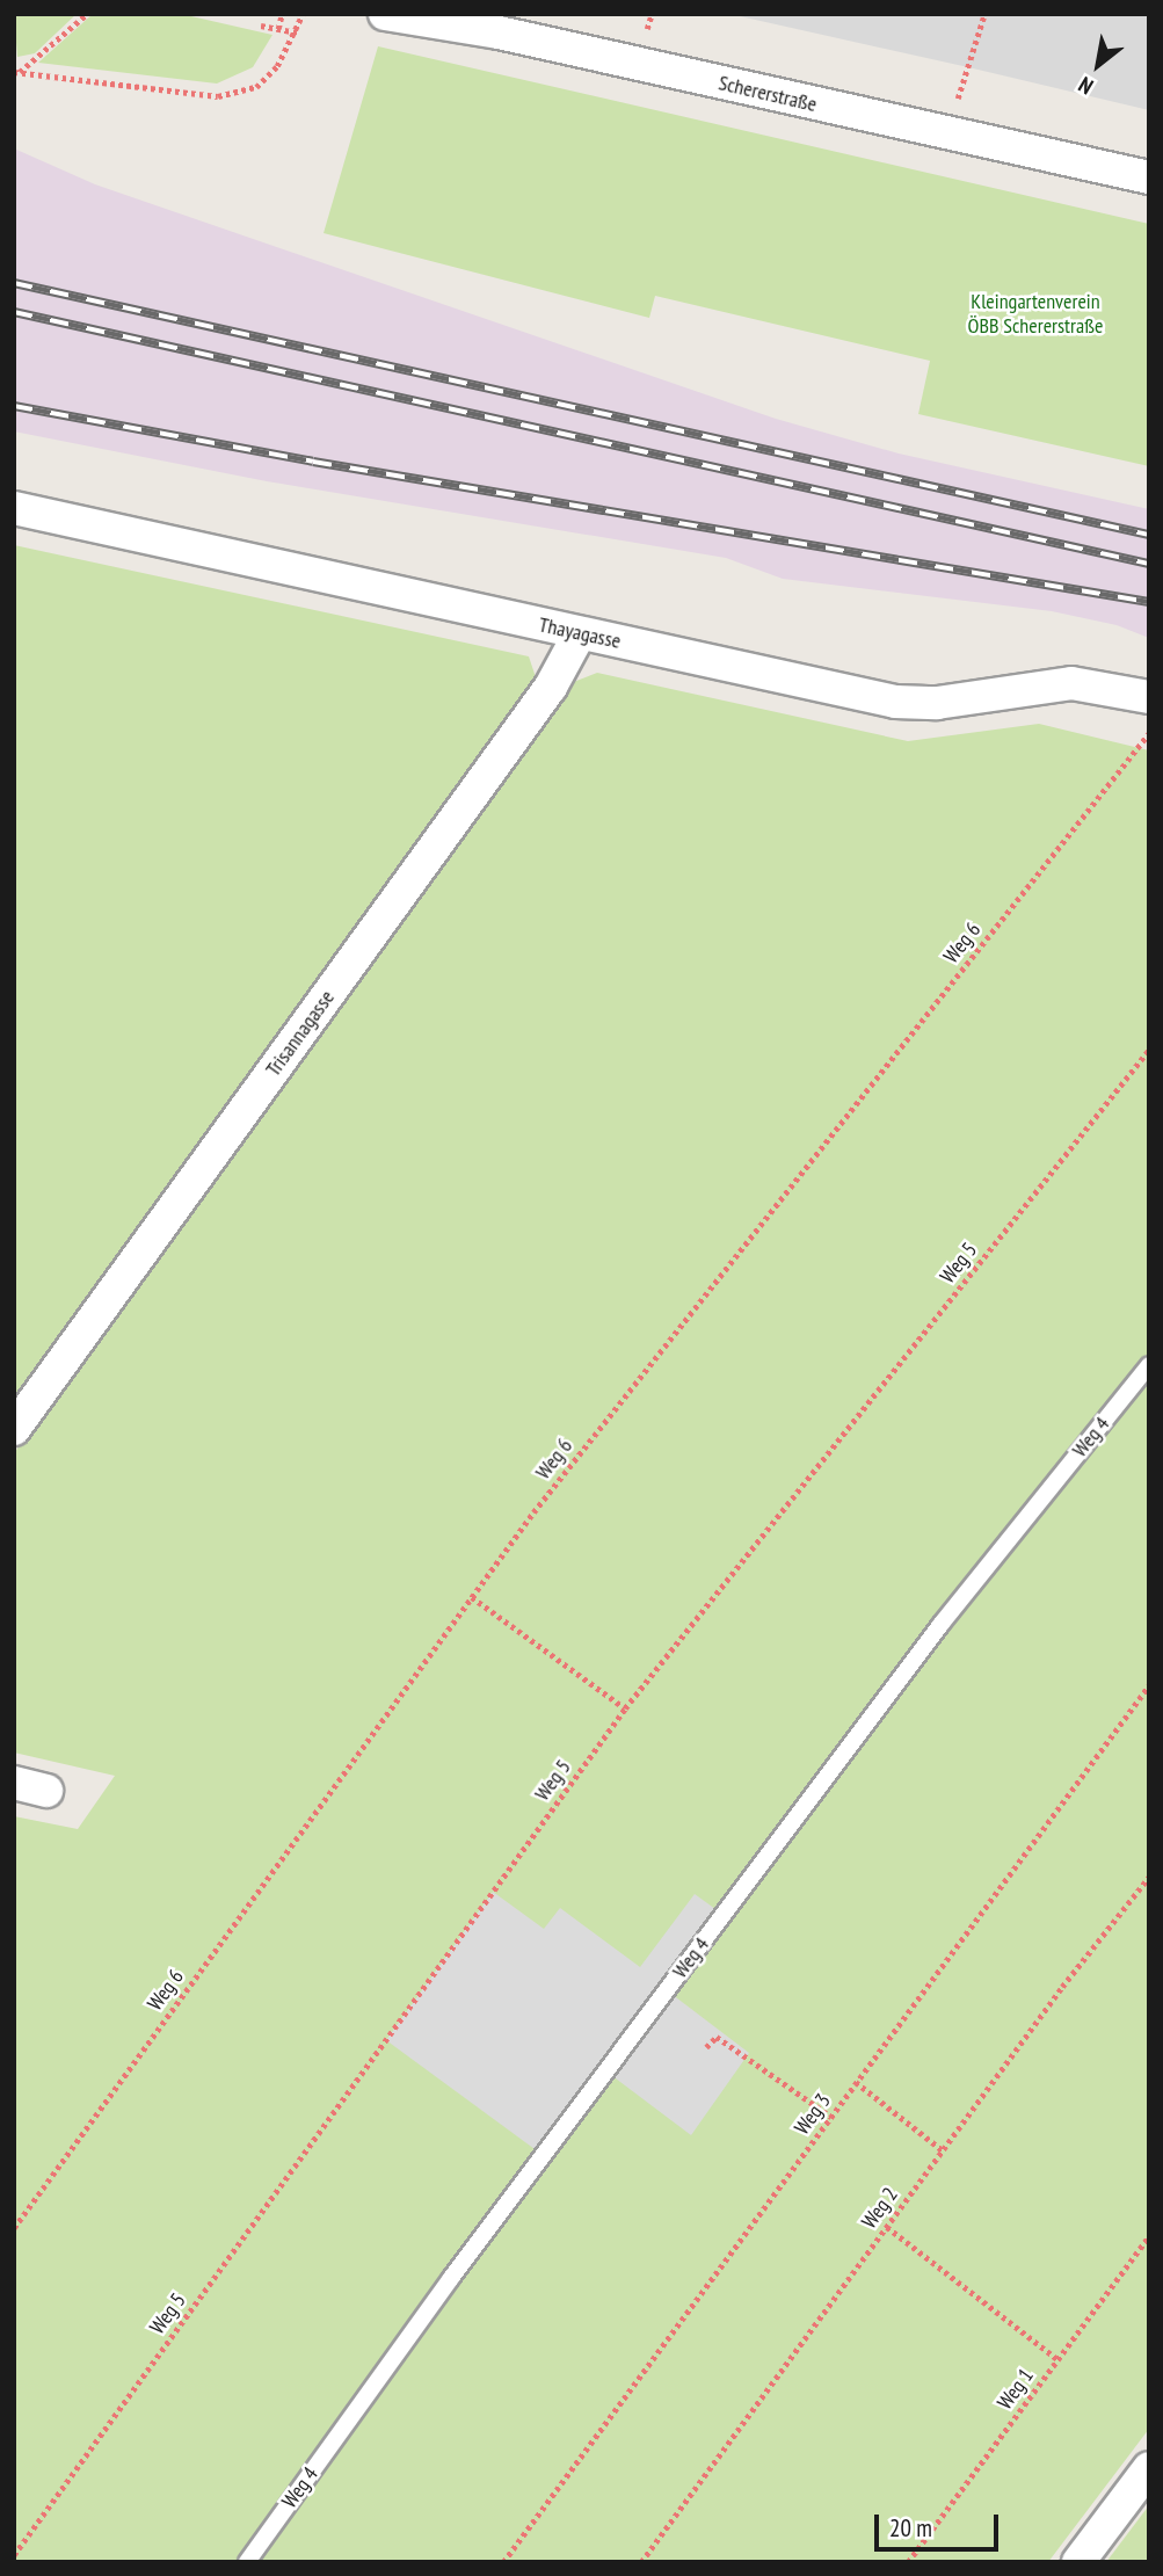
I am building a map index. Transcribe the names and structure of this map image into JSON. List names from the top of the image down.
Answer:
{
  "streets": {
    "street": ["Schererstraße", "Thayagasse", "Trisannagasse"],
    "lane": ["Weg 4"],
    "path": [
      "Weg 6",
      "Weg 5",
      "Weg 3",
      "Weg 2",
      "Weg 1"
    ]
  },
  "crossings": [
    ["Thayagasse", "Trisannagasse"]
  ],
  "parks": ["Kleingartenverein ÖBB Schererstraße"],
  "scale_bar": "20 m",
  "north": "bottom left"
}
